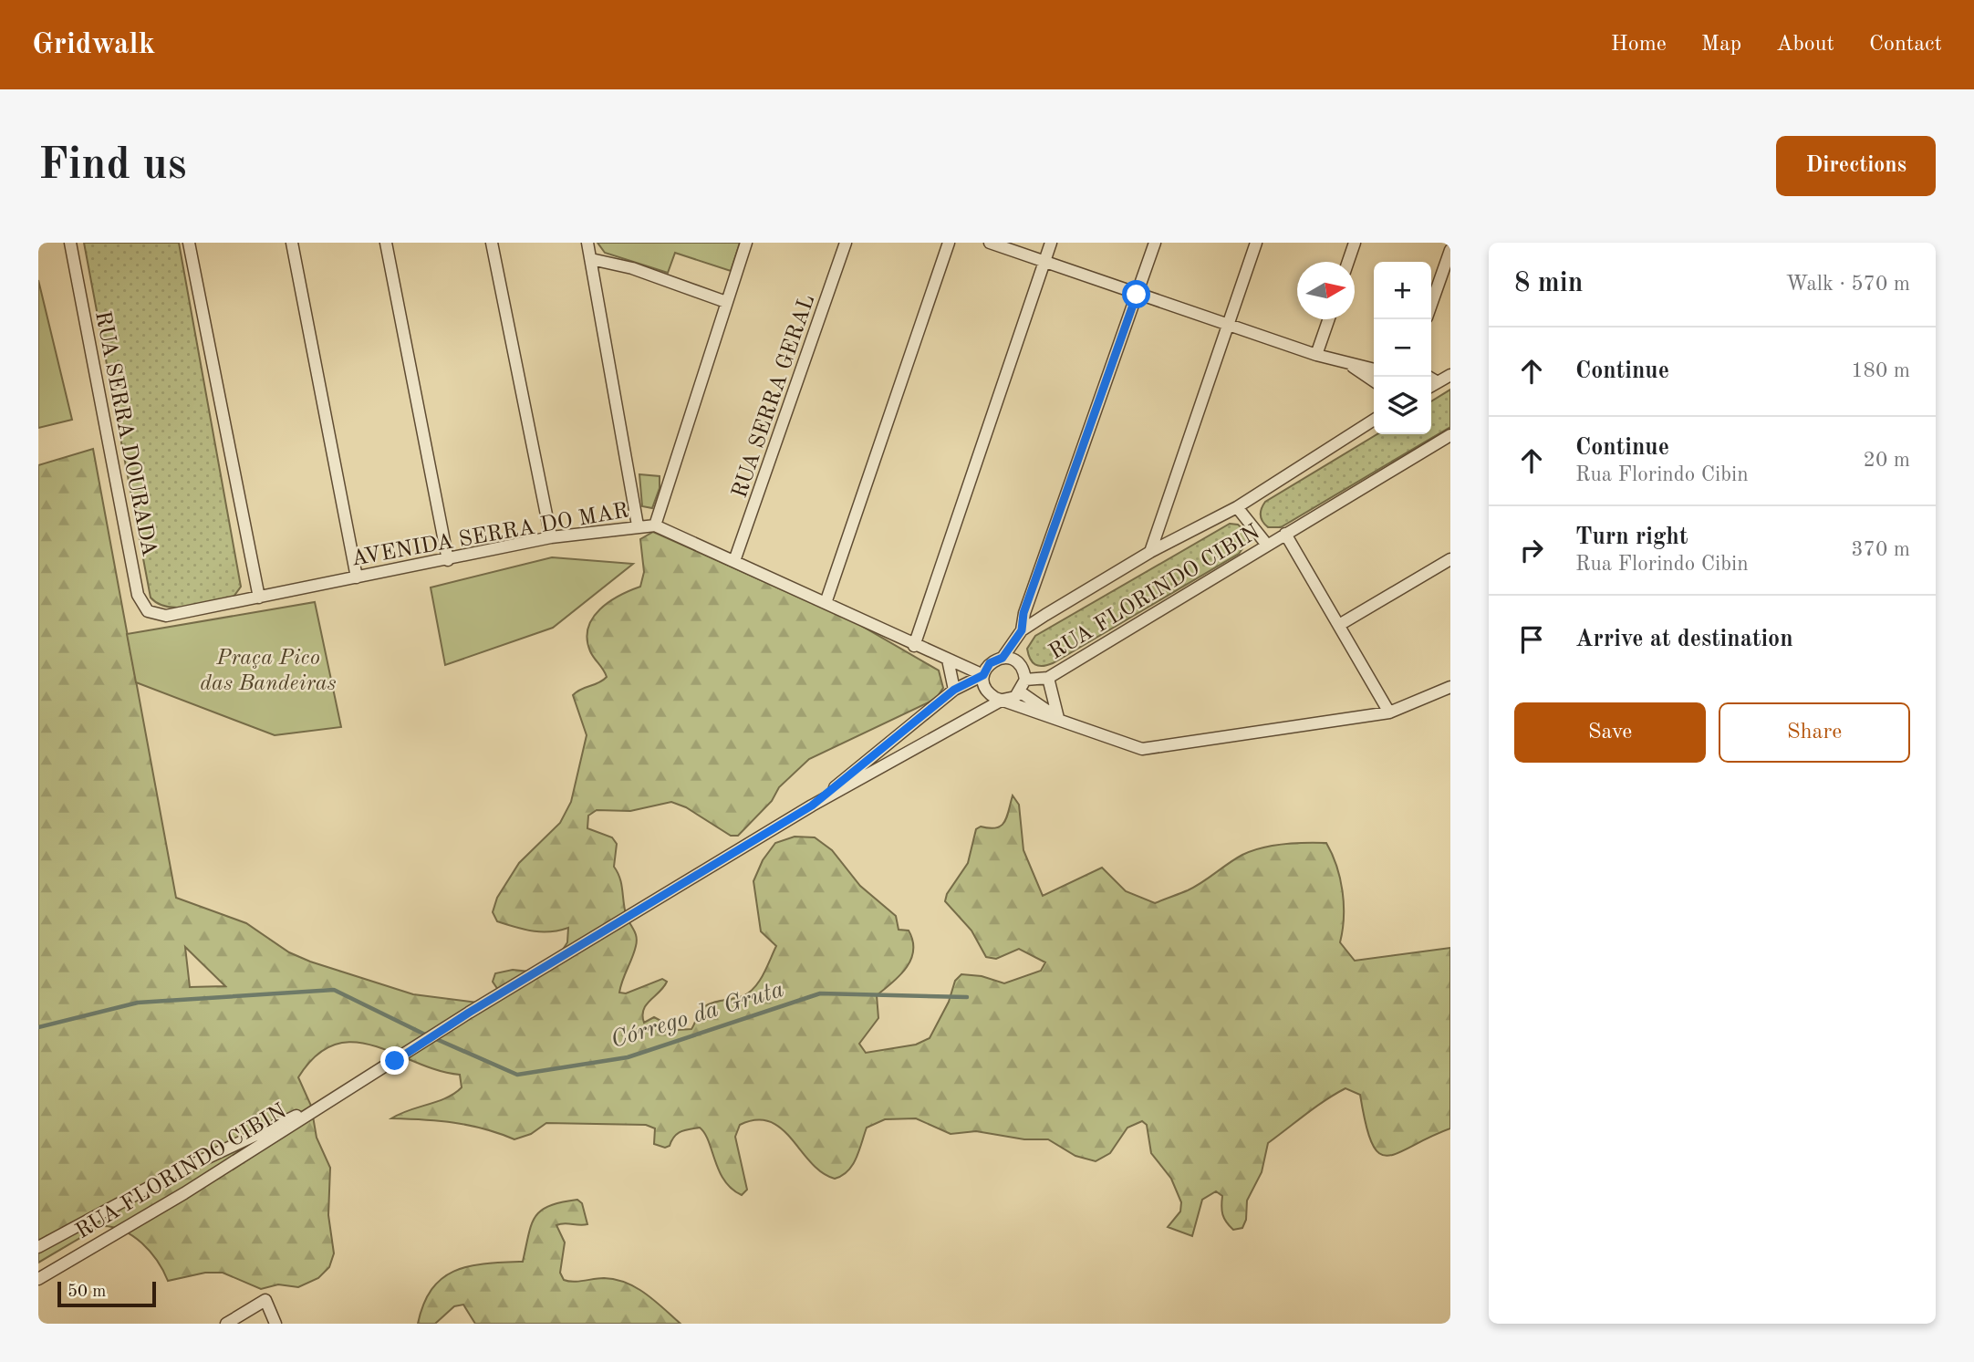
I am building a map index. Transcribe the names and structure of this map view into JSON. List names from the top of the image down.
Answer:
{
  "streets": {
    "street": [
      "RUA SERRA GERAL",
      "RUA SERRA DOURADA",
      "AVENIDA SERRA DO MAR",
      "RUA FLORINDO CIBIN"
    ]
  },
  "crossings": [
    ["RUA SERRA GERAL", "AVENIDA SERRA DO MAR"],
    ["RUA SERRA DOURADA", "AVENIDA SERRA DO MAR"],
    ["AVENIDA SERRA DO MAR", "RUA FLORINDO CIBIN"]
  ],
  "water": ["Córrego da Gruta"],
  "parks": ["Praça Pico das Bandeiras"],
  "scale_bar": "50 m",
  "north": "right",
  "page": {
    "header": "Gridwalk",
    "nav": [
      "Home",
      "Map",
      "About",
      "Contact"
    ],
    "buttons": [
      "Directions",
      ["Save", "Share"]
    ],
    "title": "Find us",
    "heading": ["8 min", "Walk · 570 m"],
    "map_buttons": ["+", "−"],
    "list": [
      ["Continue", "180 m"],
      ["Continue", "Rua Florindo Cibin", "20 m"],
      ["Turn right", "Rua Florindo Cibin", "370 m"],
      "Arrive at destination"
    ],
    "scale": "50 m"
  }
}
